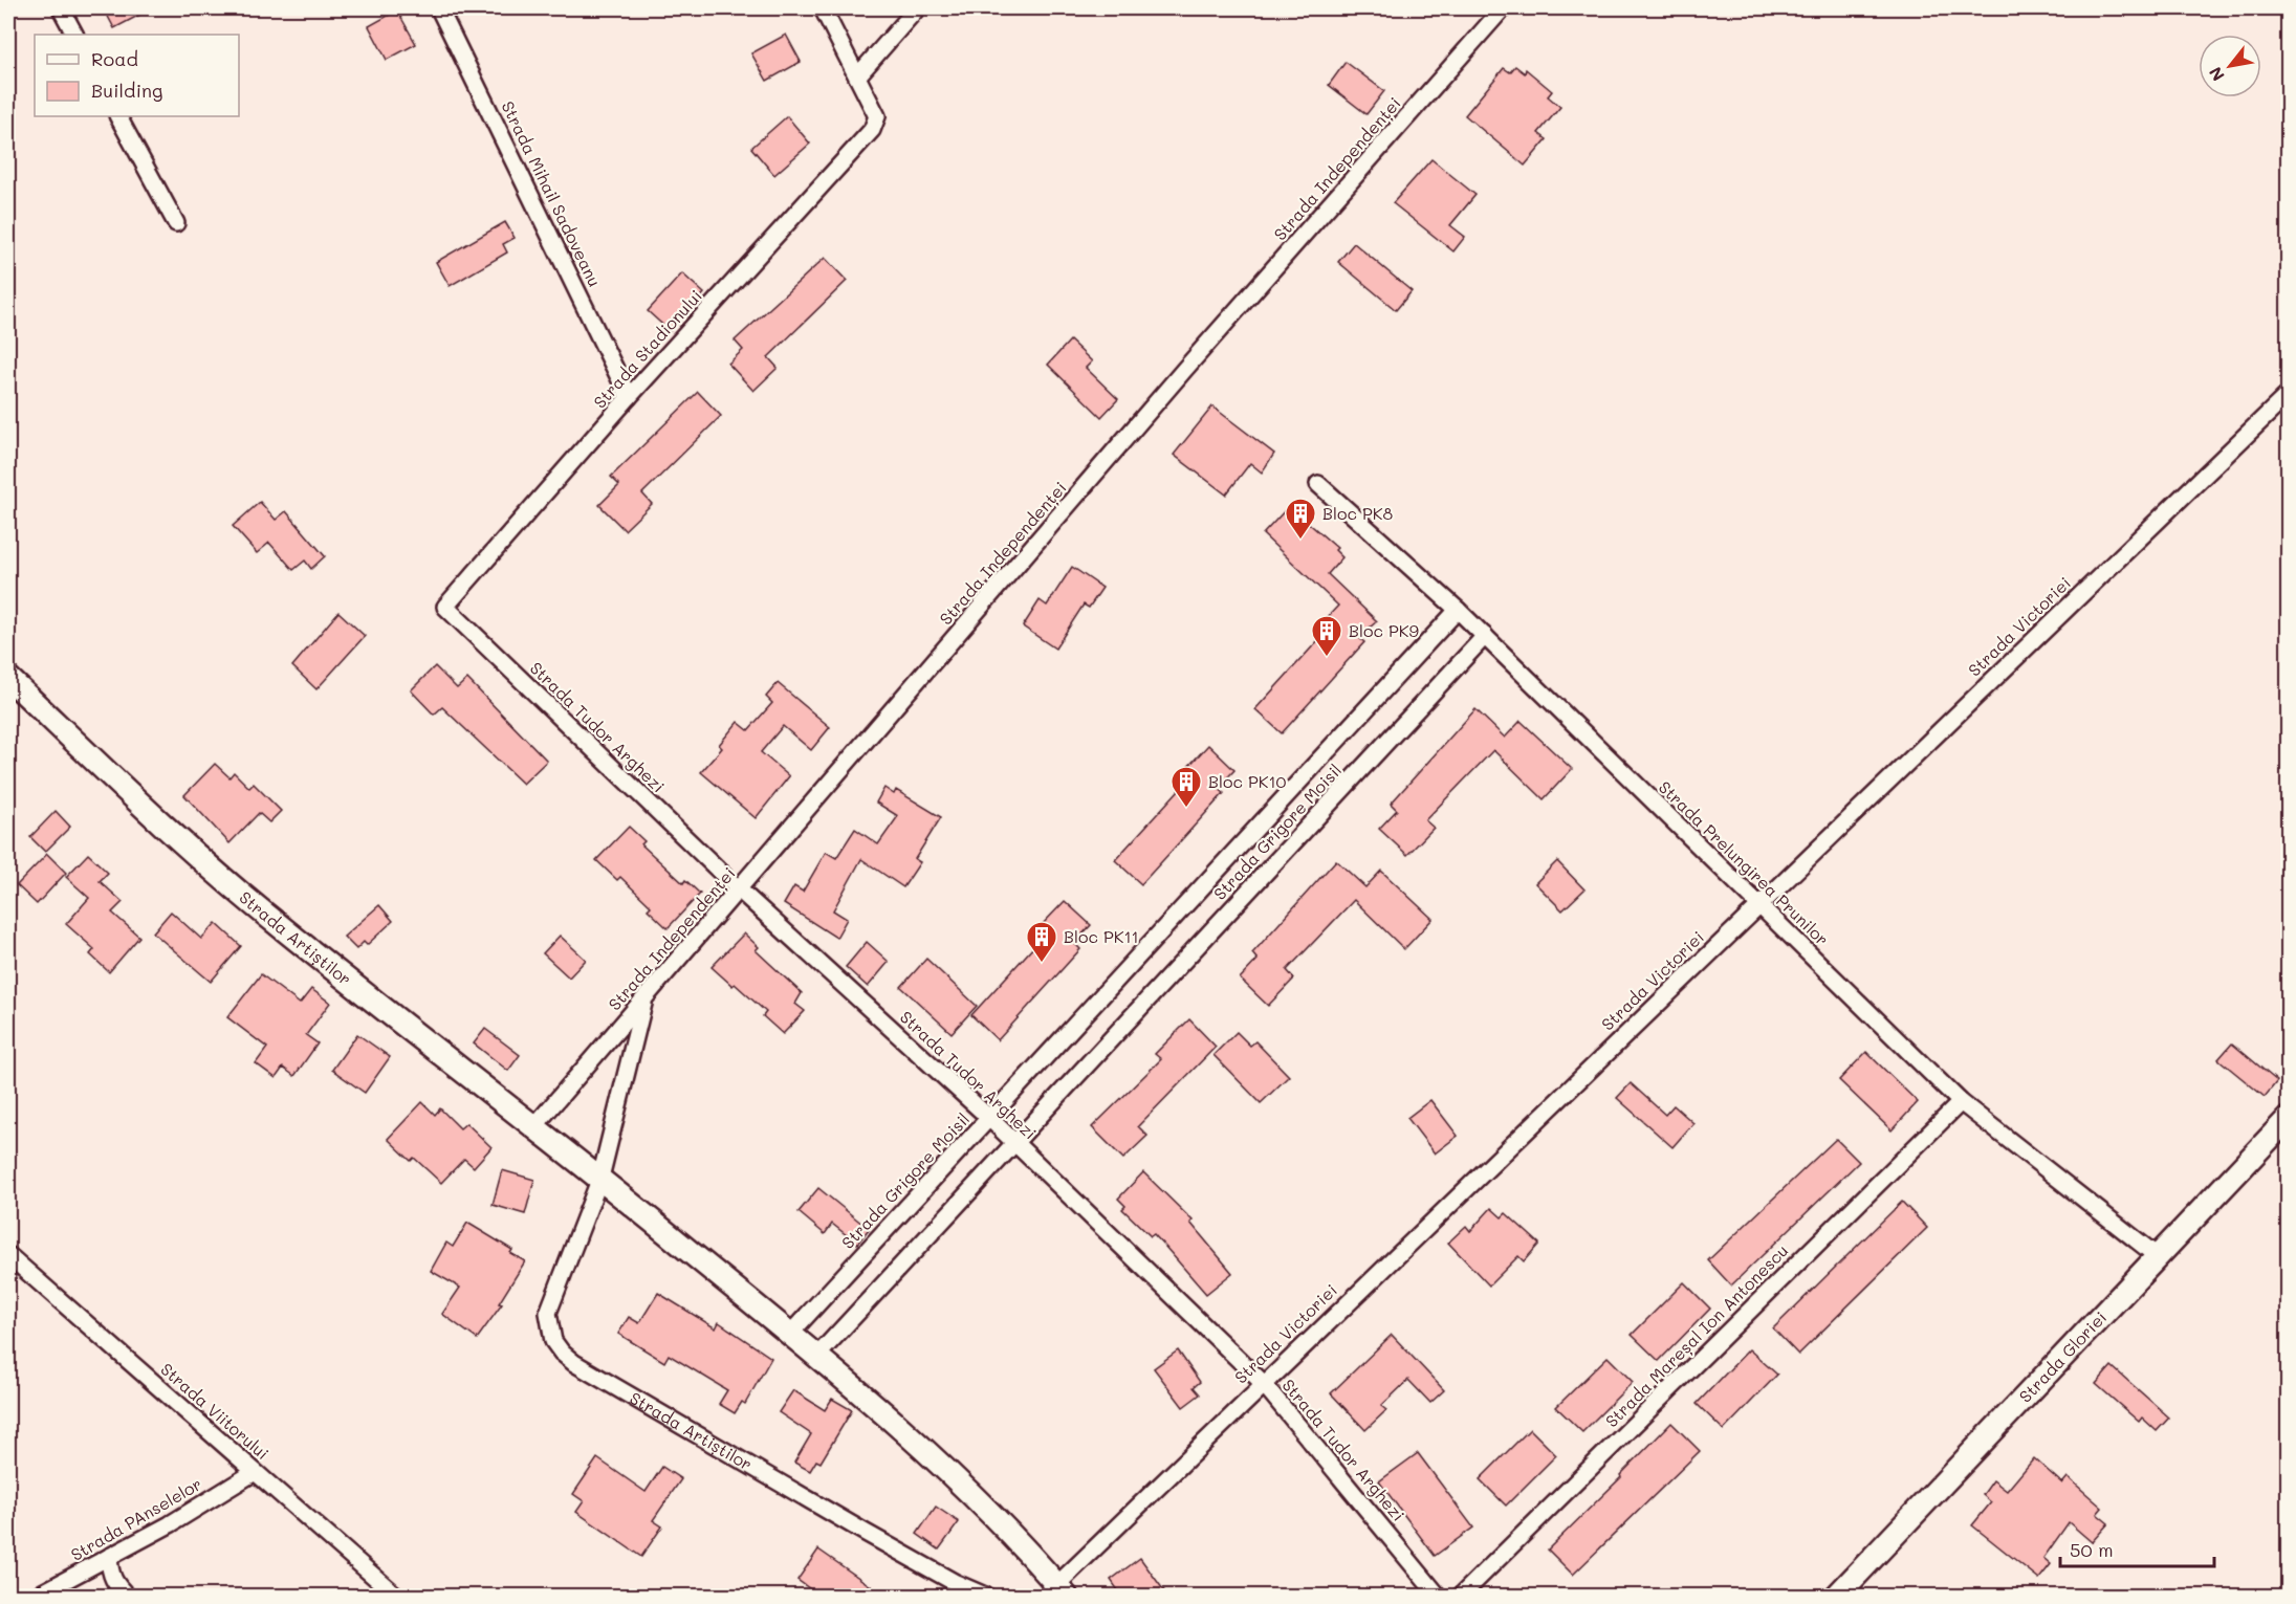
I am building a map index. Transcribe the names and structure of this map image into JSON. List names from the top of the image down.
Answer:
{
  "streets": {
    "street": [
      "Strada Independenței",
      "Strada Mihail Sadoveanu",
      "Strada Stadionului",
      "Strada Victoriei",
      "Strada Tudor Arghezi",
      "Strada Grigore Moisil",
      "Strada Prelungirea Prunilor",
      "Strada Artiștilor",
      "Strada Mareșal Ion Antonescu",
      "Strada Gloriei",
      "Strada Viitorului",
      "Strada PAnselelor"
    ]
  },
  "crossings": [
    ["Strada Independenței", "Strada Tudor Arghezi"],
    ["Strada Independenței", "Strada Artiștilor"],
    ["Strada Mihail Sadoveanu", "Strada Stadionului"],
    ["Strada Stadionului", "Strada Tudor Arghezi"],
    ["Strada Victoriei", "Strada Tudor Arghezi"],
    ["Strada Victoriei", "Strada Prelungirea Prunilor"],
    ["Strada Victoriei", "Strada Artiștilor"],
    ["Strada Tudor Arghezi", "Strada Grigore Moisil"],
    ["Strada Grigore Moisil", "Strada Prelungirea Prunilor"],
    ["Strada Grigore Moisil", "Strada Artiștilor"],
    ["Strada Prelungirea Prunilor", "Strada Mareșal Ion Antonescu"],
    ["Strada Prelungirea Prunilor", "Strada Gloriei"],
    ["Strada Viitorului", "Strada PAnselelor"]
  ],
  "places": {
    "building": [
      "Bloc PK8",
      "Bloc PK9",
      "Bloc PK10",
      "Bloc PK11"
    ]
  },
  "legend": ["Road", "Building"],
  "scale_bar": "50 m",
  "north": "bottom left"
}
